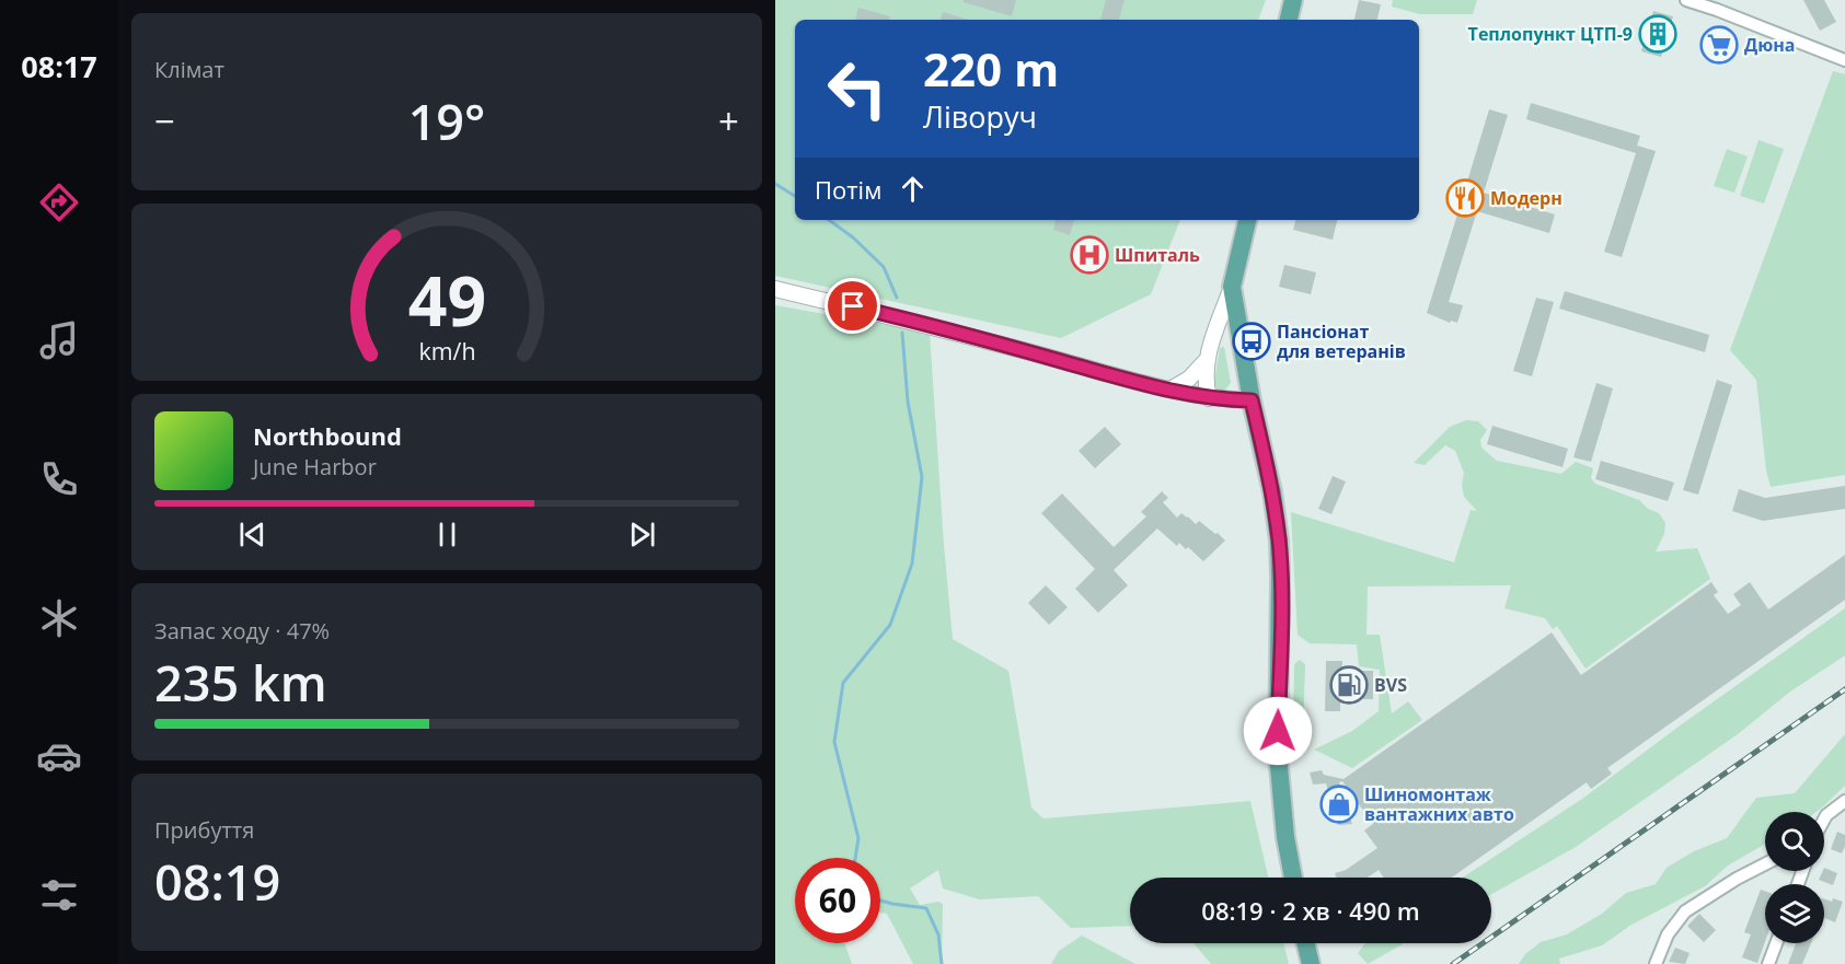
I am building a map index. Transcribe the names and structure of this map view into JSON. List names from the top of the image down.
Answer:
{
  "places": {
    "building": ["Теплопункт ЦТП-9"],
    "supermarket": ["Дюна"],
    "restaurant": ["Модерн"],
    "hospital": ["Шпиталь"],
    "bus stop": ["Пансіонат для ветеранів"],
    "fuel station": ["BVS"],
    "shop": ["Шиномонтаж вантажних авто"]
  },
  "page": {
    "tabs": "08:17",
    "tile": [
      "Клімат",
      ["Запас ходу · 47%", "235 km"],
      ["Прибуття", "08:19"]
    ],
    "turn": ["220 m", "Ліворуч"],
    "heat": ["−", "19°", "+"],
    "then": "Потім",
    "song": ["Northbound", "June Harbor"],
    "limit": "60",
    "trip": "08:19 · 2 хв · 490 m",
    "gauge": ["49", "km/h"]
  }
}
